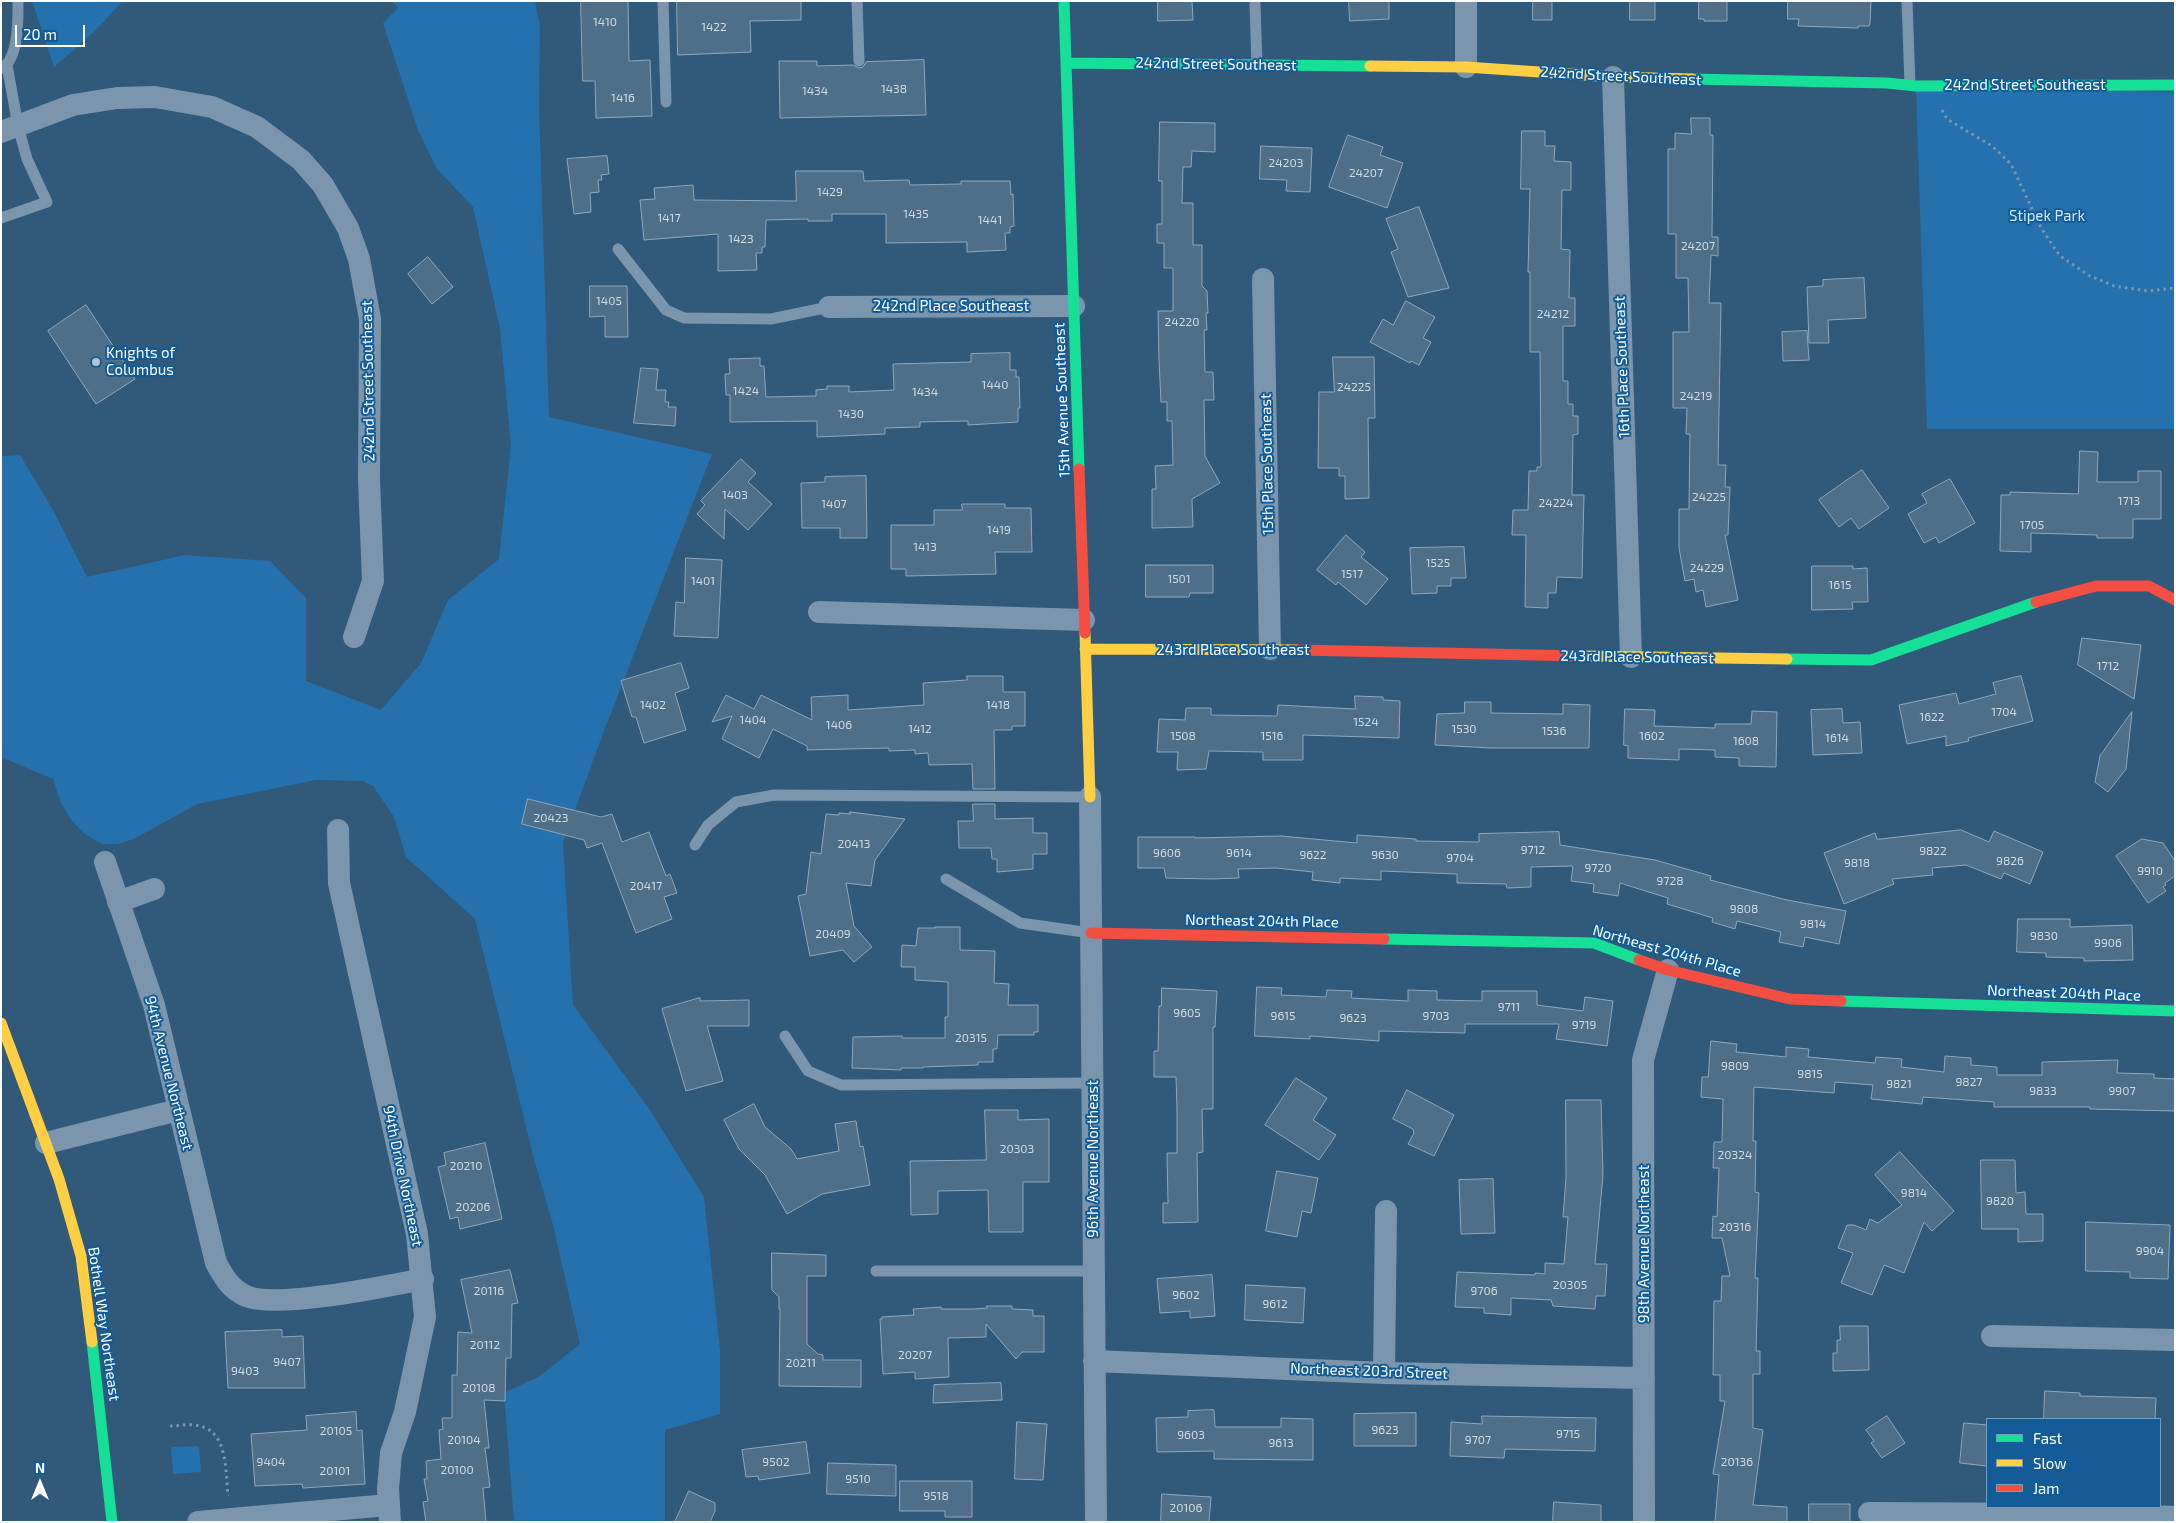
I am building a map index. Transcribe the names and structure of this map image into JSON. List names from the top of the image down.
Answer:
{
  "streets": {
    "street": [
      "242nd Street Southeast",
      "242nd Place Southeast",
      "16th Place Southeast",
      "15th Avenue Southeast",
      "15th Place Southeast",
      "243rd Place Southeast",
      "Northeast 204th Place",
      "94th Avenue Northeast",
      "96th Avenue Northeast",
      "94th Drive Northeast",
      "98th Avenue Northeast",
      "Bothell Way Northeast",
      "Northeast 203rd Street"
    ]
  },
  "crossings": [
    ["242nd Street Southeast", "16th Place Southeast"],
    ["242nd Street Southeast", "15th Avenue Southeast"],
    ["242nd Place Southeast", "15th Avenue Southeast"],
    ["16th Place Southeast", "243rd Place Southeast"],
    ["15th Avenue Southeast", "243rd Place Southeast"],
    ["15th Avenue Southeast", "96th Avenue Northeast"],
    ["15th Place Southeast", "243rd Place Southeast"],
    ["Northeast 204th Place", "96th Avenue Northeast"],
    ["Northeast 204th Place", "98th Avenue Northeast"],
    ["94th Avenue Northeast", "94th Drive Northeast"],
    ["96th Avenue Northeast", "Northeast 203rd Street"],
    ["98th Avenue Northeast", "Northeast 203rd Street"]
  ],
  "parks": ["Stipek Park"],
  "places": ["Knights of Columbus"],
  "house_numbers": [
    "1410",
    "1422",
    "1438",
    "1434",
    "1416",
    "24203",
    "24207",
    "1429",
    "1435",
    "1417",
    "1441",
    "1423",
    "24207",
    "1405",
    "24212",
    "24220",
    "1440",
    "24225",
    "1424",
    "1434",
    "24219",
    "1430",
    "1403",
    "24225",
    "1713",
    "24224",
    "1407",
    "1705",
    "1419",
    "1413",
    "1525",
    "24229",
    "1517",
    "1501",
    "1401",
    "1615",
    "1712",
    "1402",
    "1418",
    "1704",
    "1622",
    "1404",
    "1524",
    "1406",
    "1412",
    "1530",
    "1536",
    "1508",
    "1516",
    "1602",
    "1614",
    "1608",
    "20423",
    "20413",
    "9712",
    "9822",
    "9606",
    "9614",
    "9622",
    "9630",
    "9704",
    "9826",
    "9818",
    "9720",
    "9910",
    "9728",
    "20417",
    "9808",
    "9814",
    "20409",
    "9830",
    "9906",
    "9711",
    "9605",
    "9615",
    "9703",
    "9623",
    "9719",
    "20315",
    "9809",
    "9815",
    "9827",
    "9821",
    "9833",
    "9907",
    "20303",
    "20324",
    "20210",
    "9814",
    "9820",
    "20206",
    "20316",
    "9904",
    "20305",
    "20116",
    "9706",
    "9602",
    "9612",
    "20112",
    "20207",
    "9407",
    "20211",
    "9403",
    "20108",
    "9623",
    "20105",
    "9715",
    "9603",
    "20104",
    "9707",
    "9613",
    "9404",
    "9502",
    "20136",
    "20100",
    "20101",
    "9510",
    "9518",
    "20106"
  ],
  "legend": ["Fast", "Slow", "Jam"],
  "scale_bar": "20 m",
  "north": "top"
}
